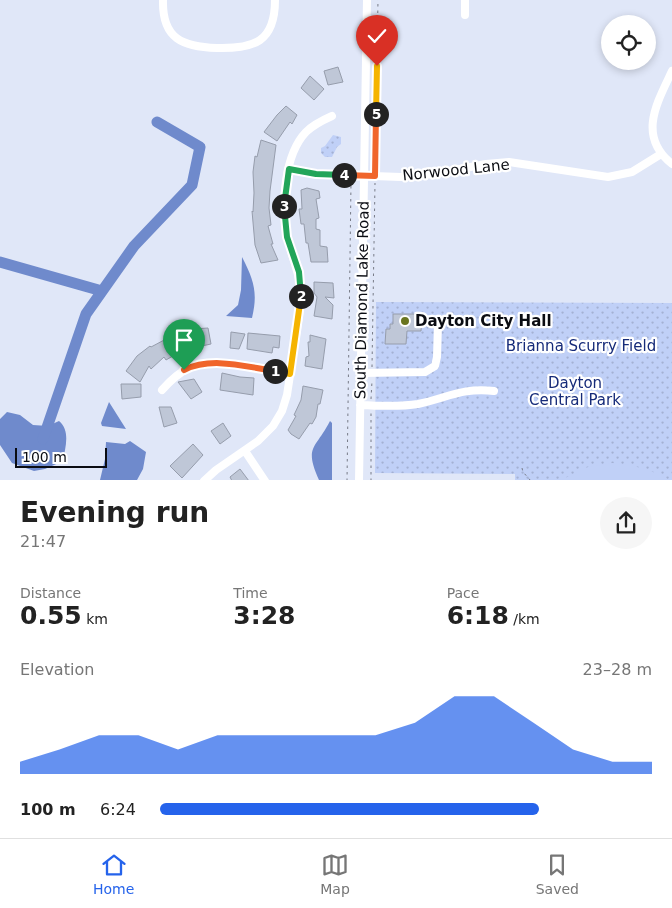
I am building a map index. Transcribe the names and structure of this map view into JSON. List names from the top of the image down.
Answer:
{
  "streets": {
    "street": ["Norwood Lane", "South Diamond Lake Road"]
  },
  "crossings": [
    ["Norwood Lane", "South Diamond Lake Road"]
  ],
  "parks": ["Brianna Scurry Field", "Dayton Central Park"],
  "places": ["Dayton City Hall"],
  "scale_bar": "100 m",
  "page": {
    "pins": [
      "5",
      "4",
      "3",
      "2",
      "1"
    ],
    "scale": "100 m",
    "heading": ["Evening run", "21:47"],
    "stats": [
      ["Distance", "0.55 km"],
      ["Time", "3:28"],
      ["Pace", "6:18 /km"]
    ],
    "chart": ["Elevation", "23–28 m"],
    "list": [
      {
        "name": "100 m",
        "note": "6:24"
      }
    ],
    "tabs": ["Home", "Map", "Saved"]
  }
}
